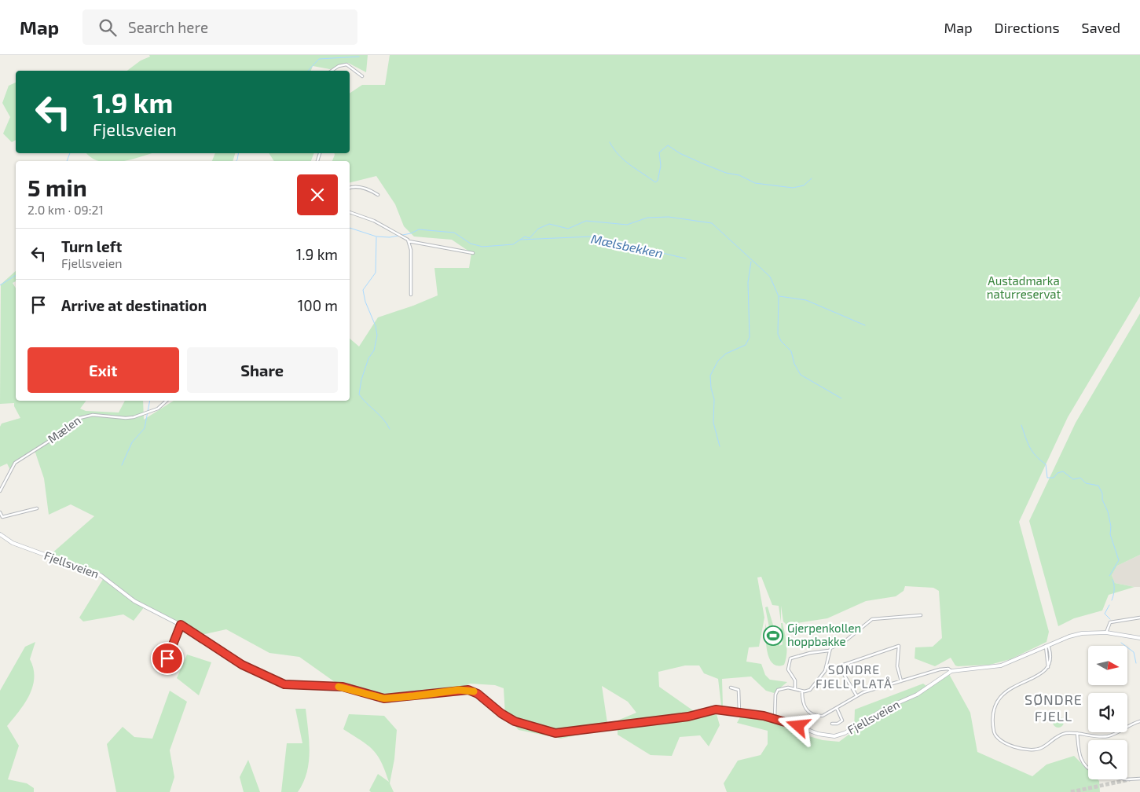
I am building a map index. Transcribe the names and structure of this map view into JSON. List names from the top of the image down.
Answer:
{
  "streets": {
    "main road": ["Fjellsveien"],
    "street": ["Mælen"]
  },
  "districts": ["SØNDRE FJELL PLATÅ", "SØNDRE FJELL"],
  "water": ["Mælsbekken"],
  "parks": ["Austadmarka naturreservat"],
  "places": {
    "sports": ["Gjerpenkollen hoppbakke"]
  },
  "north": "right",
  "page": {
    "header": "Map",
    "search": "Search here",
    "nav": ["Map", "Directions", "Saved"],
    "turn": ["1.9 km", "Fjellsveien"],
    "heading": ["5 min", "2.0 km · 09:21"],
    "list": [
      {
        "name": "Turn left",
        "note": "Fjellsveien",
        "value": "1.9 km"
      },
      {
        "name": "Arrive at destination",
        "value": "100 m"
      }
    ],
    "buttons": ["Exit", "Share"]
  }
}
